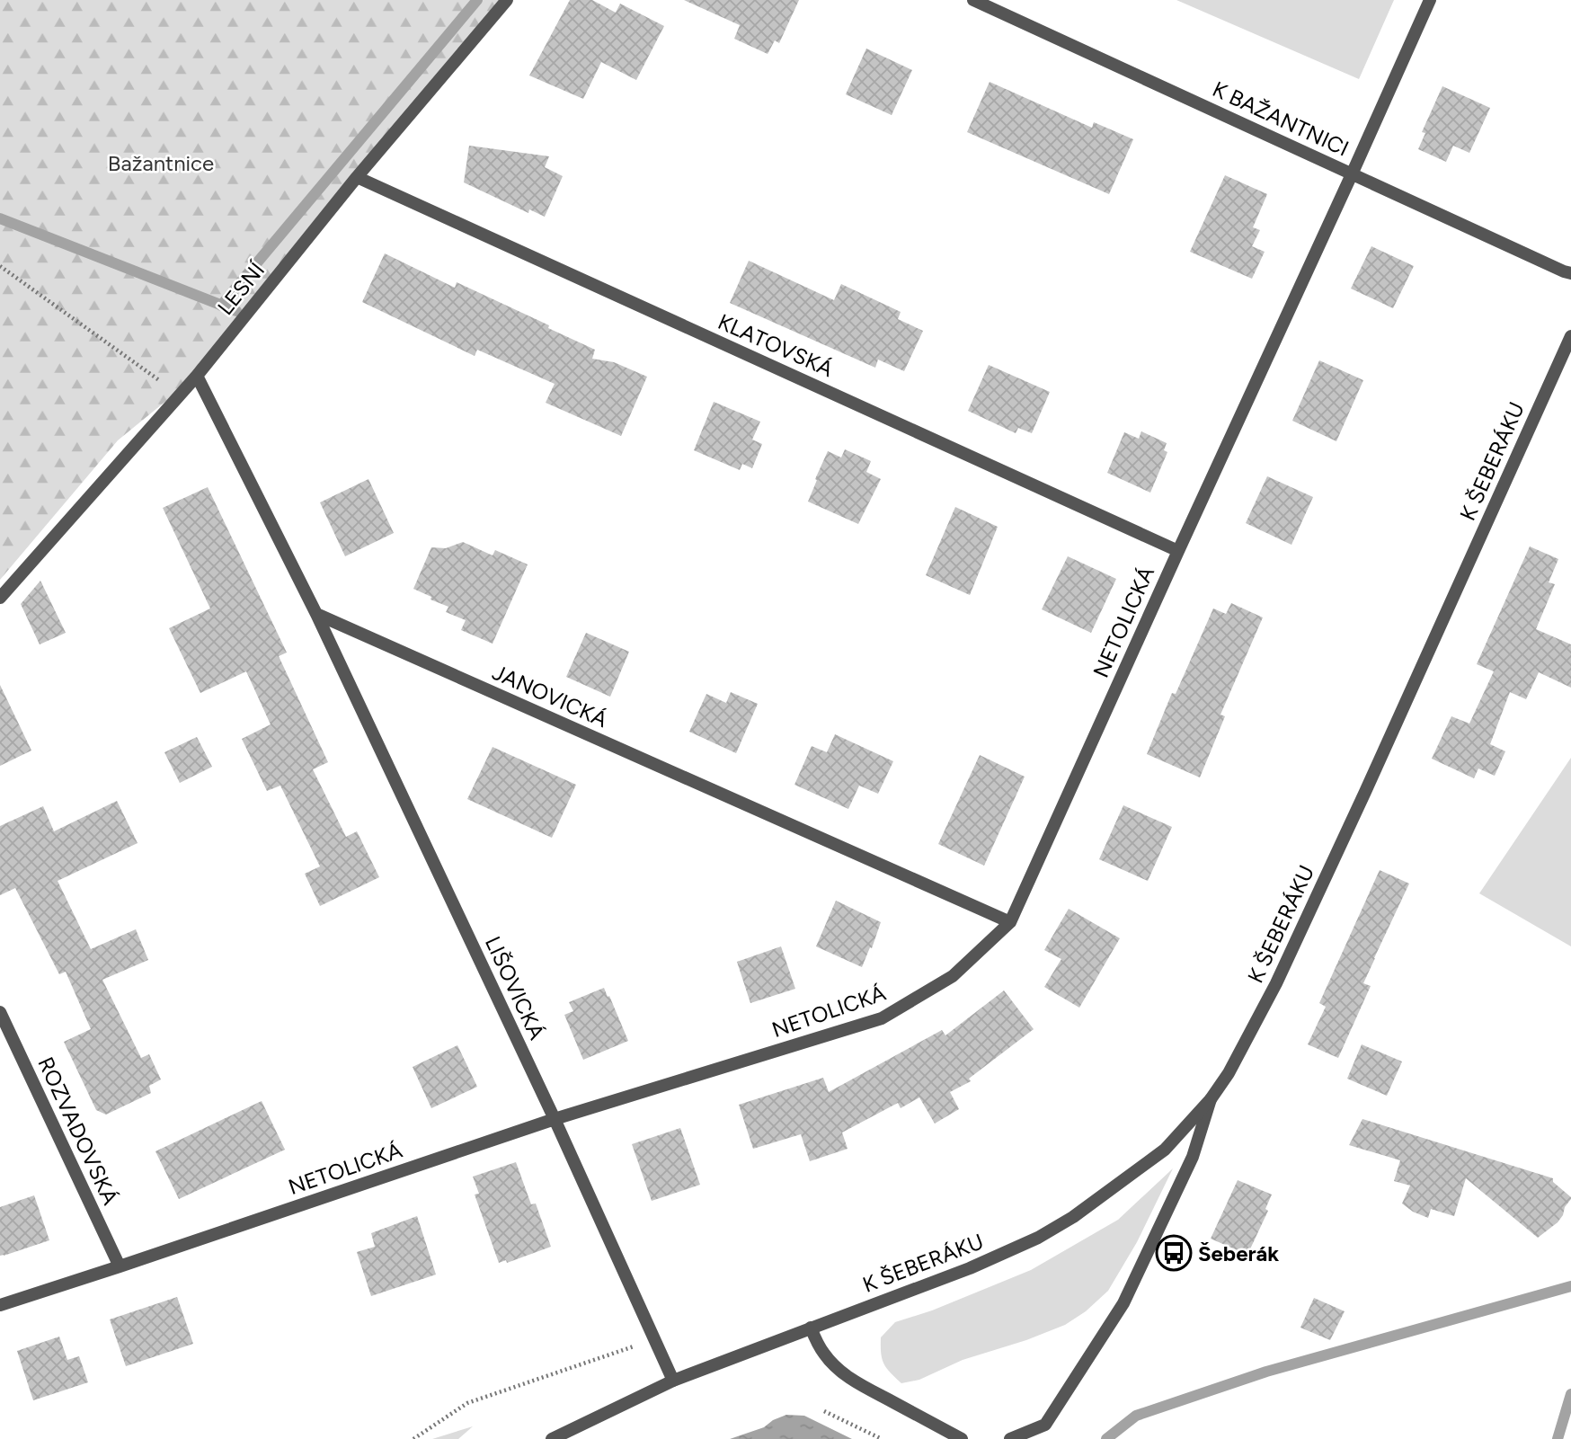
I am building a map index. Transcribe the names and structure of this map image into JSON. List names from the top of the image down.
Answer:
{
  "streets": {
    "street": [
      "K BAŽANTNICI",
      "LESNÍ",
      "KLATOVSKÁ",
      "K ŠEBERÁKU",
      "NETOLICKÁ",
      "JANOVICKÁ",
      "LIŠOVICKÁ",
      "ROZVADOVSKÁ"
    ]
  },
  "crossings": [
    ["K BAŽANTNICI", "NETOLICKÁ"],
    ["LESNÍ", "KLATOVSKÁ"],
    ["KLATOVSKÁ", "NETOLICKÁ"],
    ["K ŠEBERÁKU", "LIŠOVICKÁ"],
    ["NETOLICKÁ", "JANOVICKÁ"],
    ["NETOLICKÁ", "LIŠOVICKÁ"],
    ["NETOLICKÁ", "ROZVADOVSKÁ"],
    ["JANOVICKÁ", "LIŠOVICKÁ"]
  ],
  "parks": ["Bažantnice"],
  "places": {
    "bus stop": ["Šeberák"]
  }
}
